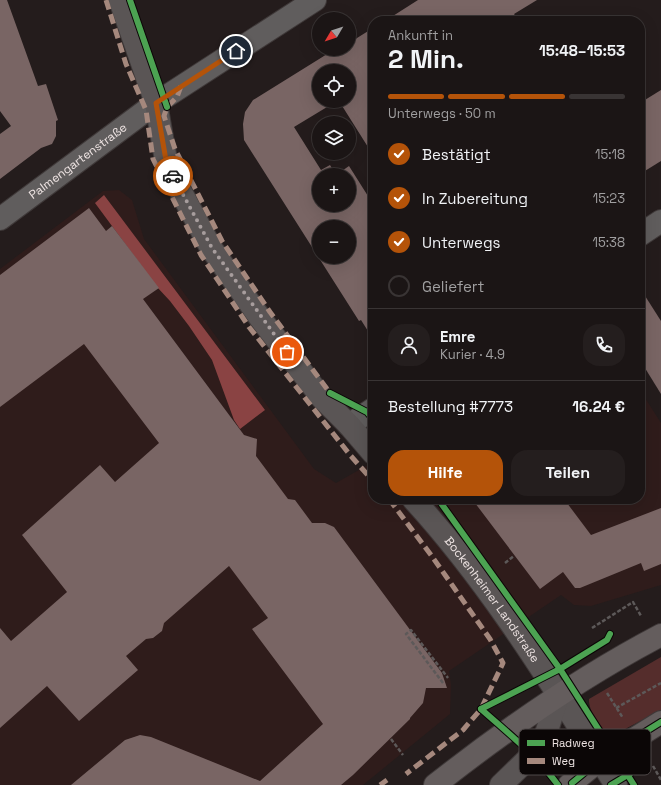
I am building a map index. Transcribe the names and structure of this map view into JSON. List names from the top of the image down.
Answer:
{
  "streets": {
    "main road": ["Bockenheimer Landstraße"],
    "street": ["Palmengartenstraße"]
  },
  "legend": ["Radweg", "Weg"],
  "north": "bottom left",
  "page": {
    "map_buttons": ["+", "−"],
    "heading": ["2 Min.", "Ankunft in", "15:48–15:53"],
    "panel": [
      "Emre",
      "Kurier · 4.9",
      "Bestellung #7773",
      "16.24 €"
    ],
    "bar": "Unterwegs · 50 m",
    "list": [
      ["Bestätigt", "15:18"],
      ["In Zubereitung", "15:23"],
      ["Unterwegs", "15:38"],
      "Geliefert"
    ],
    "buttons": ["Hilfe", "Teilen"]
  }
}
